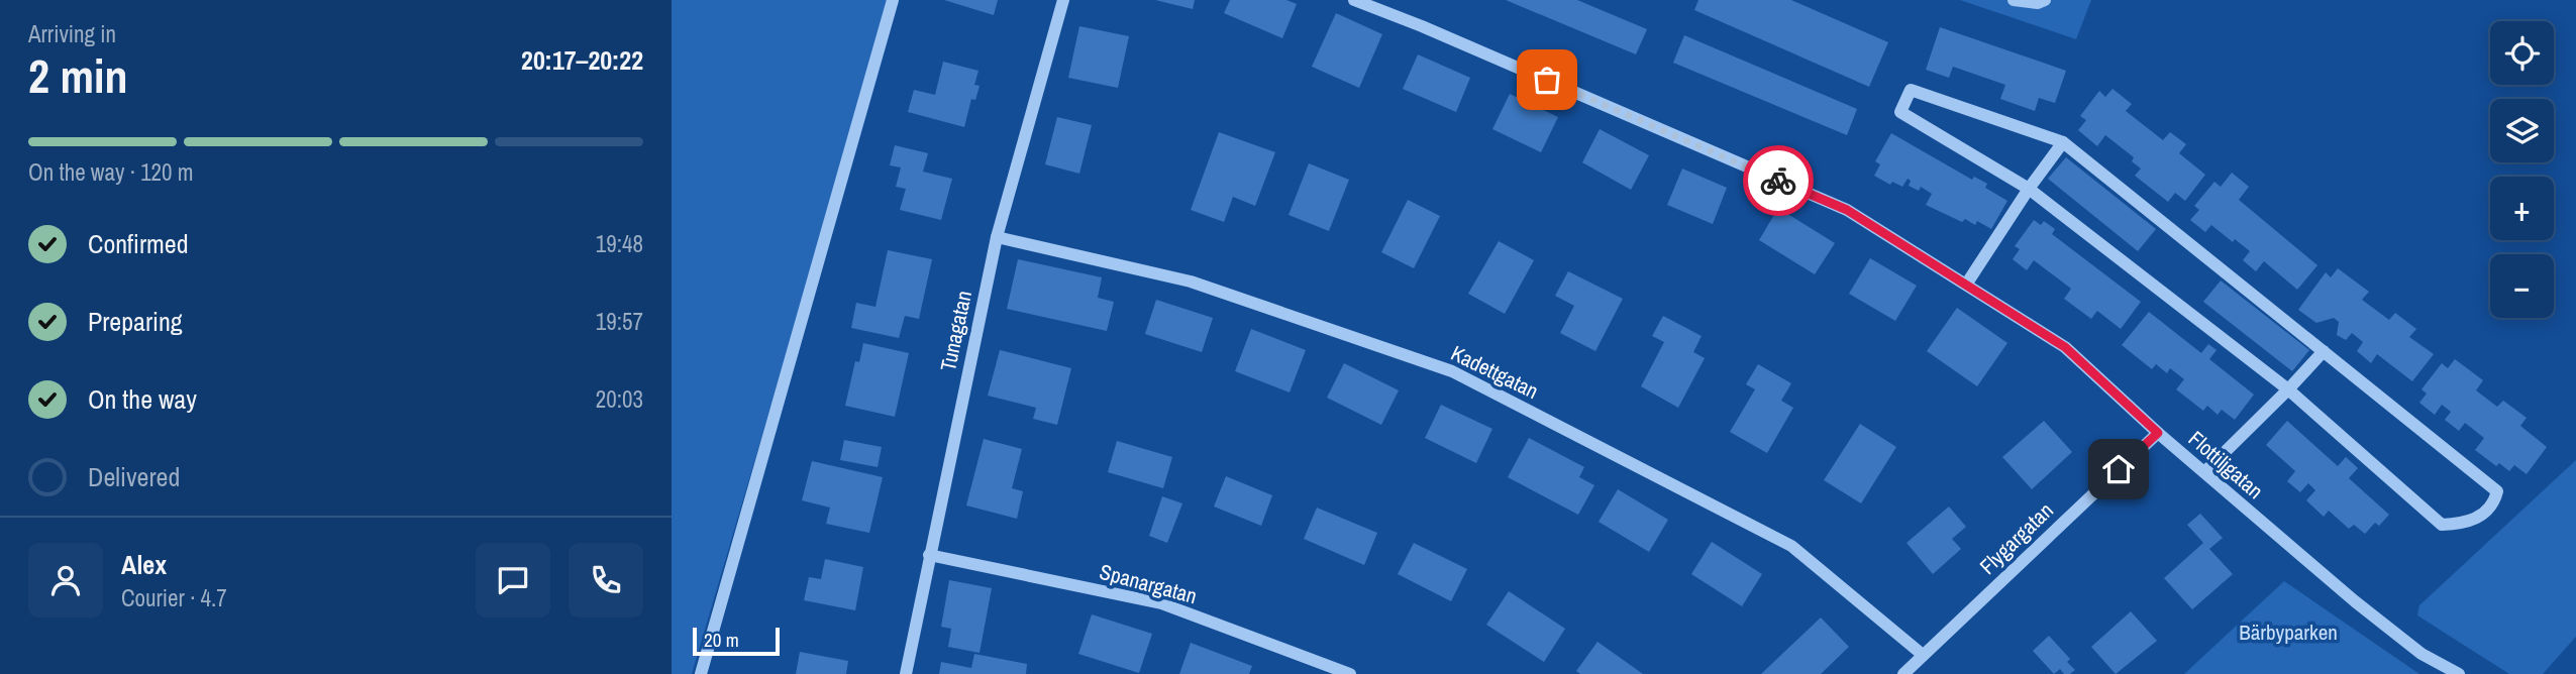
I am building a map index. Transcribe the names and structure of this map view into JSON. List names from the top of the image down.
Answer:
{
  "streets": {
    "street": [
      "Tunagatan",
      "Kadettgatan",
      "Flottiljgatan",
      "Flygargatan",
      "Spanargatan"
    ]
  },
  "crossings": [
    ["Tunagatan", "Kadettgatan"],
    ["Tunagatan", "Spanargatan"],
    ["Kadettgatan", "Flygargatan"],
    ["Flottiljgatan", "Flygargatan"]
  ],
  "parks": ["Bärbyparken"],
  "scale_bar": "20 m",
  "page": {
    "heading": ["2 min", "Arriving in", "20:17–20:22"],
    "panel": ["Alex", "Courier · 4.7"],
    "map_buttons": ["+", "−"],
    "bar": "On the way · 120 m",
    "list": [
      ["Confirmed", "19:48"],
      ["Preparing", "19:57"],
      ["On the way", "20:03"],
      "Delivered"
    ],
    "scale": "20 m"
  }
}
